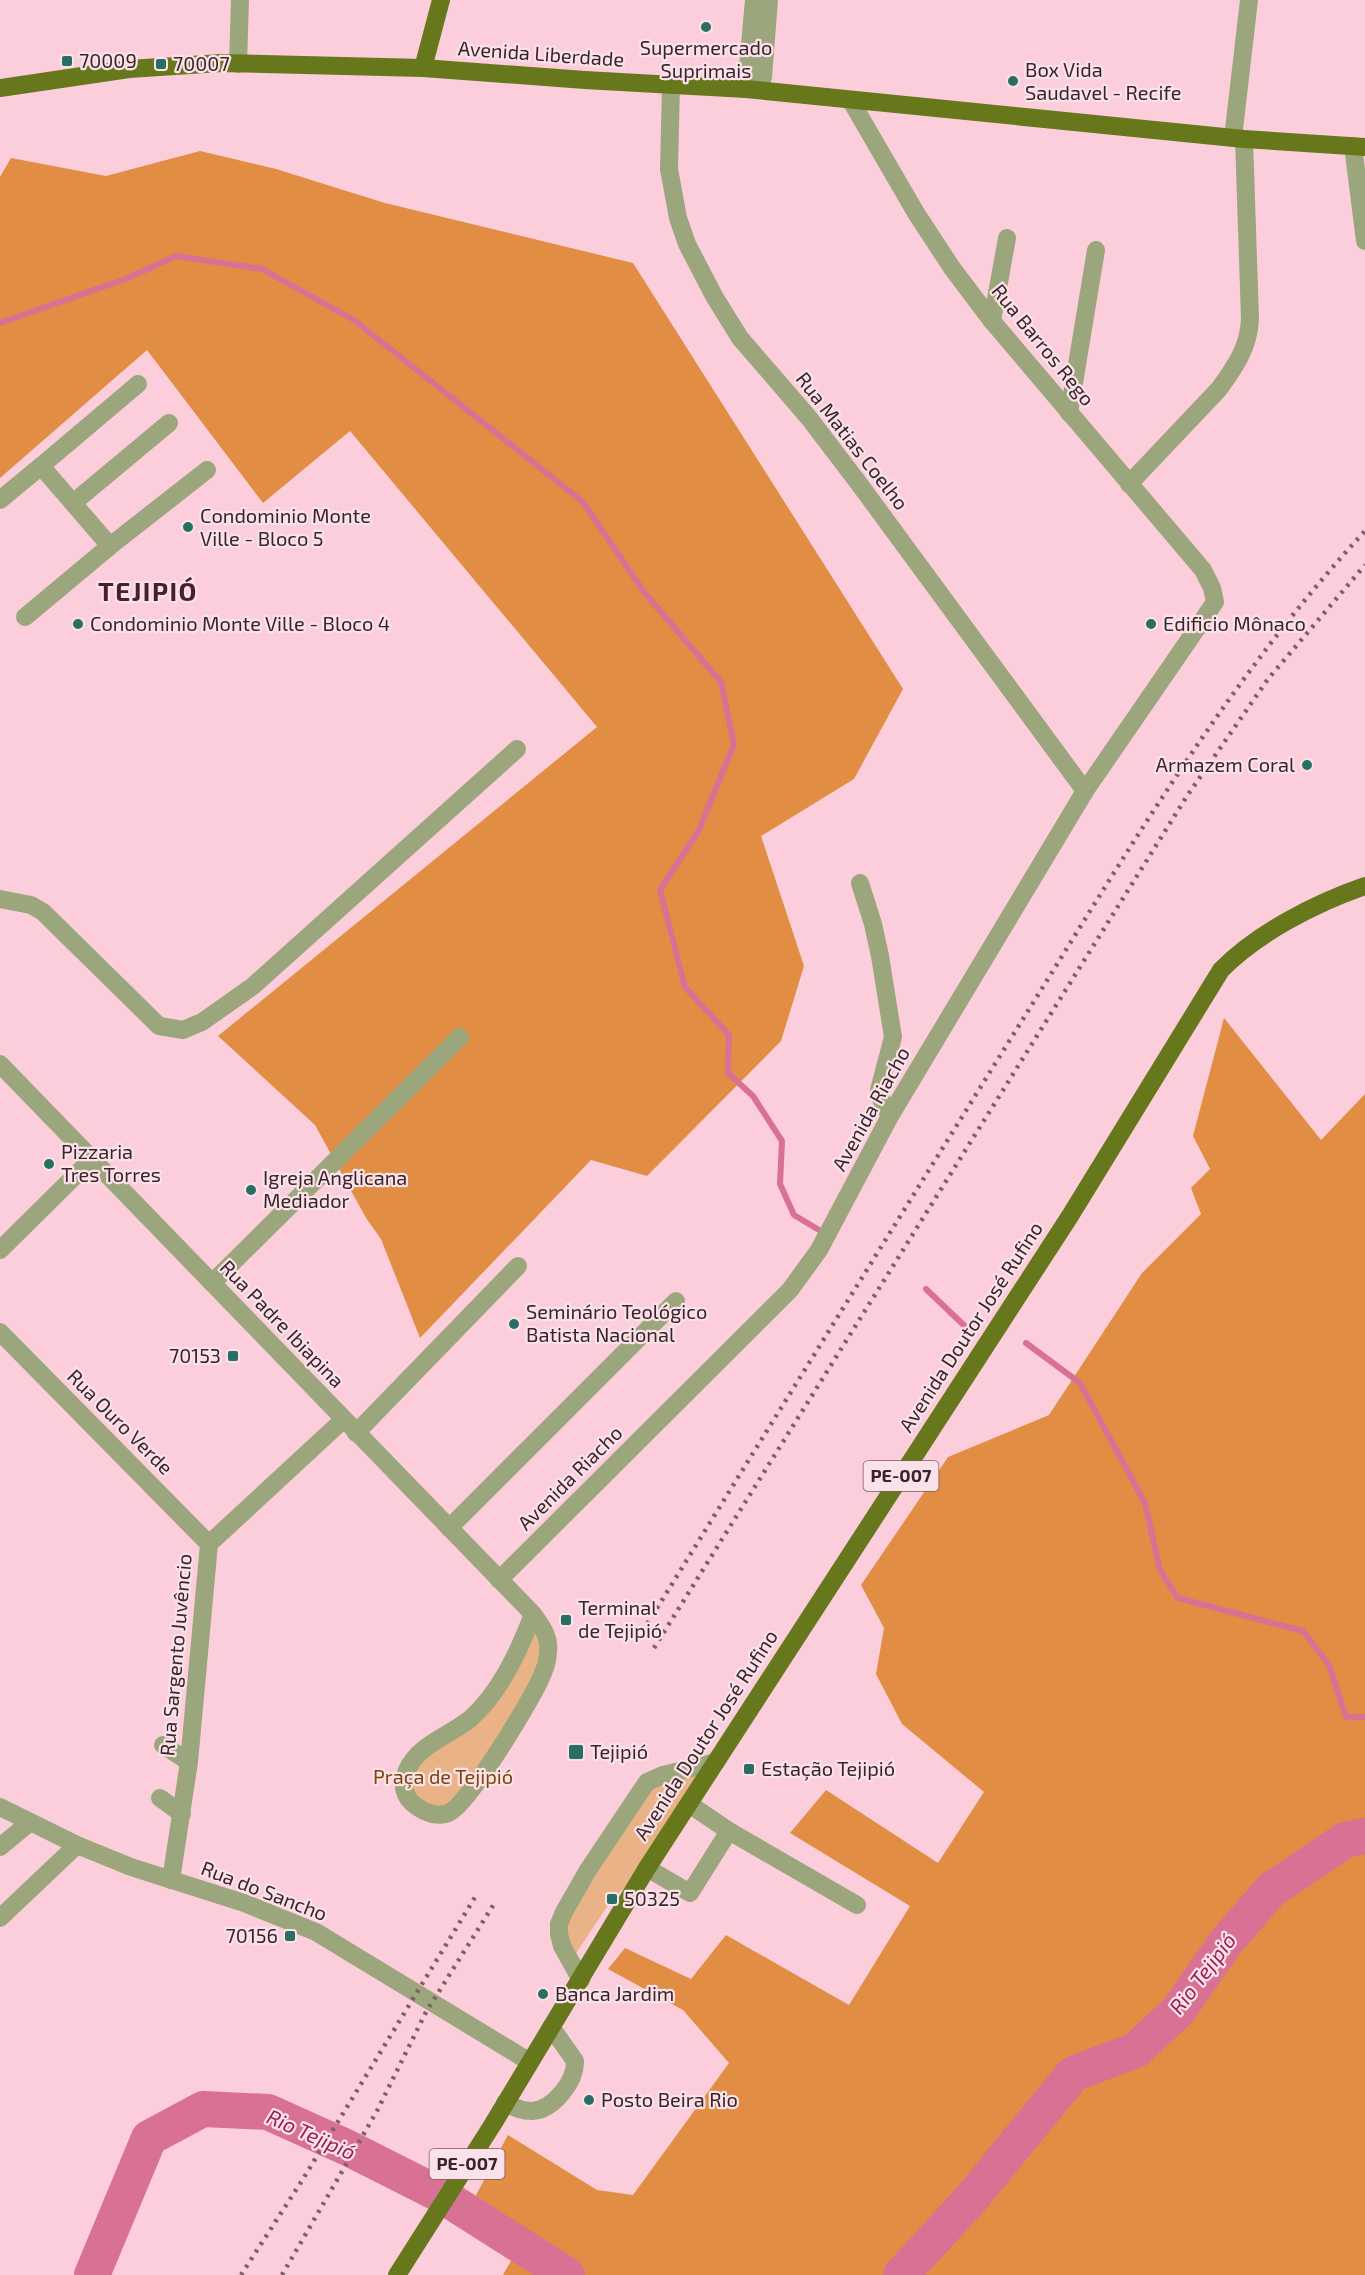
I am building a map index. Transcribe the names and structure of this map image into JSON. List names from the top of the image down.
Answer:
{
  "streets": {
    "main road": ["Avenida Liberdade", "Avenida Doutor José Rufino", "PE-007"],
    "street": [
      "Rua Barros Rego",
      "Rua Matias Coelho",
      "Avenida Riacho",
      "Rua Padre Ibiapina",
      "Rua Ouro Verde",
      "Rua Sargento Juvêncio",
      "Rua do Sancho"
    ]
  },
  "crossings": [
    ["Avenida Liberdade", "Rua Barros Rego"],
    ["Avenida Liberdade", "Rua Matias Coelho"],
    ["Rua Barros Rego", "Avenida Riacho"],
    ["Rua Matias Coelho", "Avenida Riacho"],
    ["Avenida Riacho", "Rua Padre Ibiapina"],
    ["Rua Padre Ibiapina", "Rua Sargento Juvêncio"],
    ["Avenida Doutor José Rufino", "Rua do Sancho"],
    ["Rua Ouro Verde", "Rua Sargento Juvêncio"],
    ["Rua Sargento Juvêncio", "Rua do Sancho"]
  ],
  "districts": ["TEJIPIÓ"],
  "water": ["Rio Tejipió"],
  "parks": ["Praça de Tejipió"],
  "places": {
    "other": [
      "Supermercado Suprimais",
      "Box Vida Saudavel - Recife",
      "Condominio Monte Ville - Bloco 5",
      "Condominio Monte Ville - Bloco 4",
      "Edificio Mônaco",
      "Armazem Coral",
      "Pizzaria Tres Torres",
      "Igreja Anglicana Mediador",
      "Seminário Teológico Batista Nacional",
      "Banca Jardim",
      "Posto Beira Rio"
    ],
    "transit": [
      "70009",
      "70007",
      "70153",
      "Terminal de Tejipió",
      "Tejipió",
      "Estação Tejipió",
      "50325",
      "70156"
    ]
  }
}
